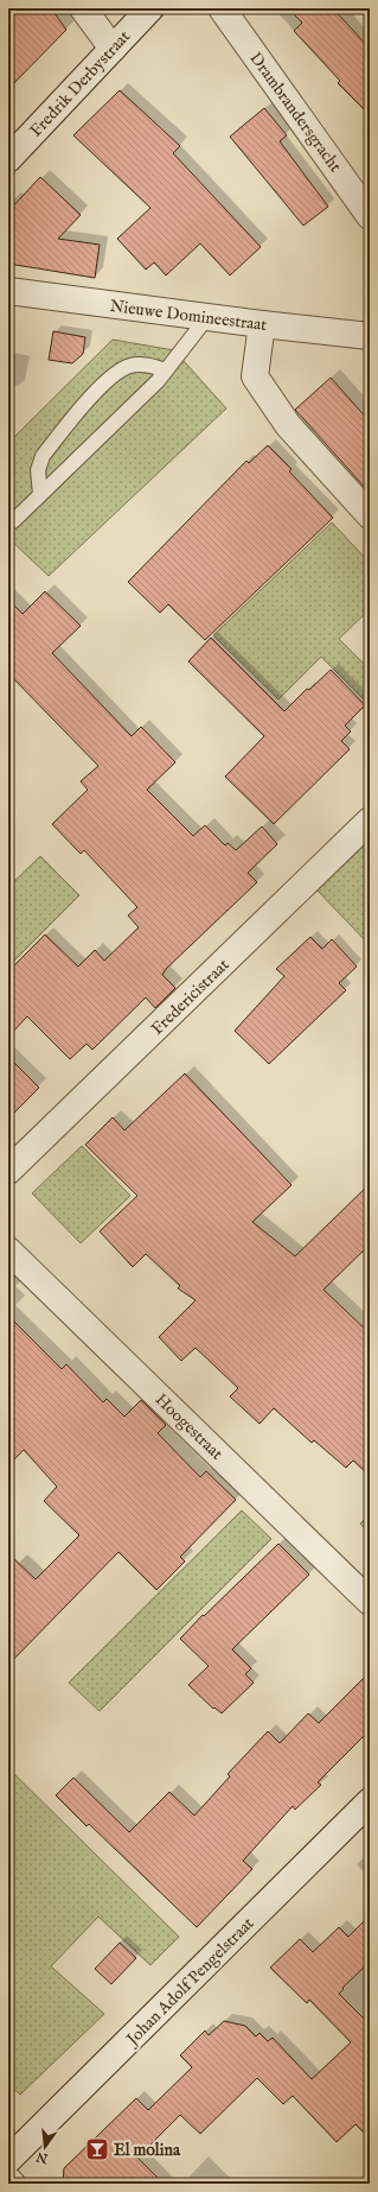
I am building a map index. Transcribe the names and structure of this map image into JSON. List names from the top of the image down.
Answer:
{
  "streets": {
    "street": [
      "Fredrik Derbystraat",
      "Drambrandersgracht",
      "Nieuwe Domineestraat",
      "Fredericistraat",
      "Hoogestraat",
      "Johan Adolf Pengelstraat"
    ]
  },
  "places": {
    "bar": ["El molina"]
  },
  "north": "bottom"
}
